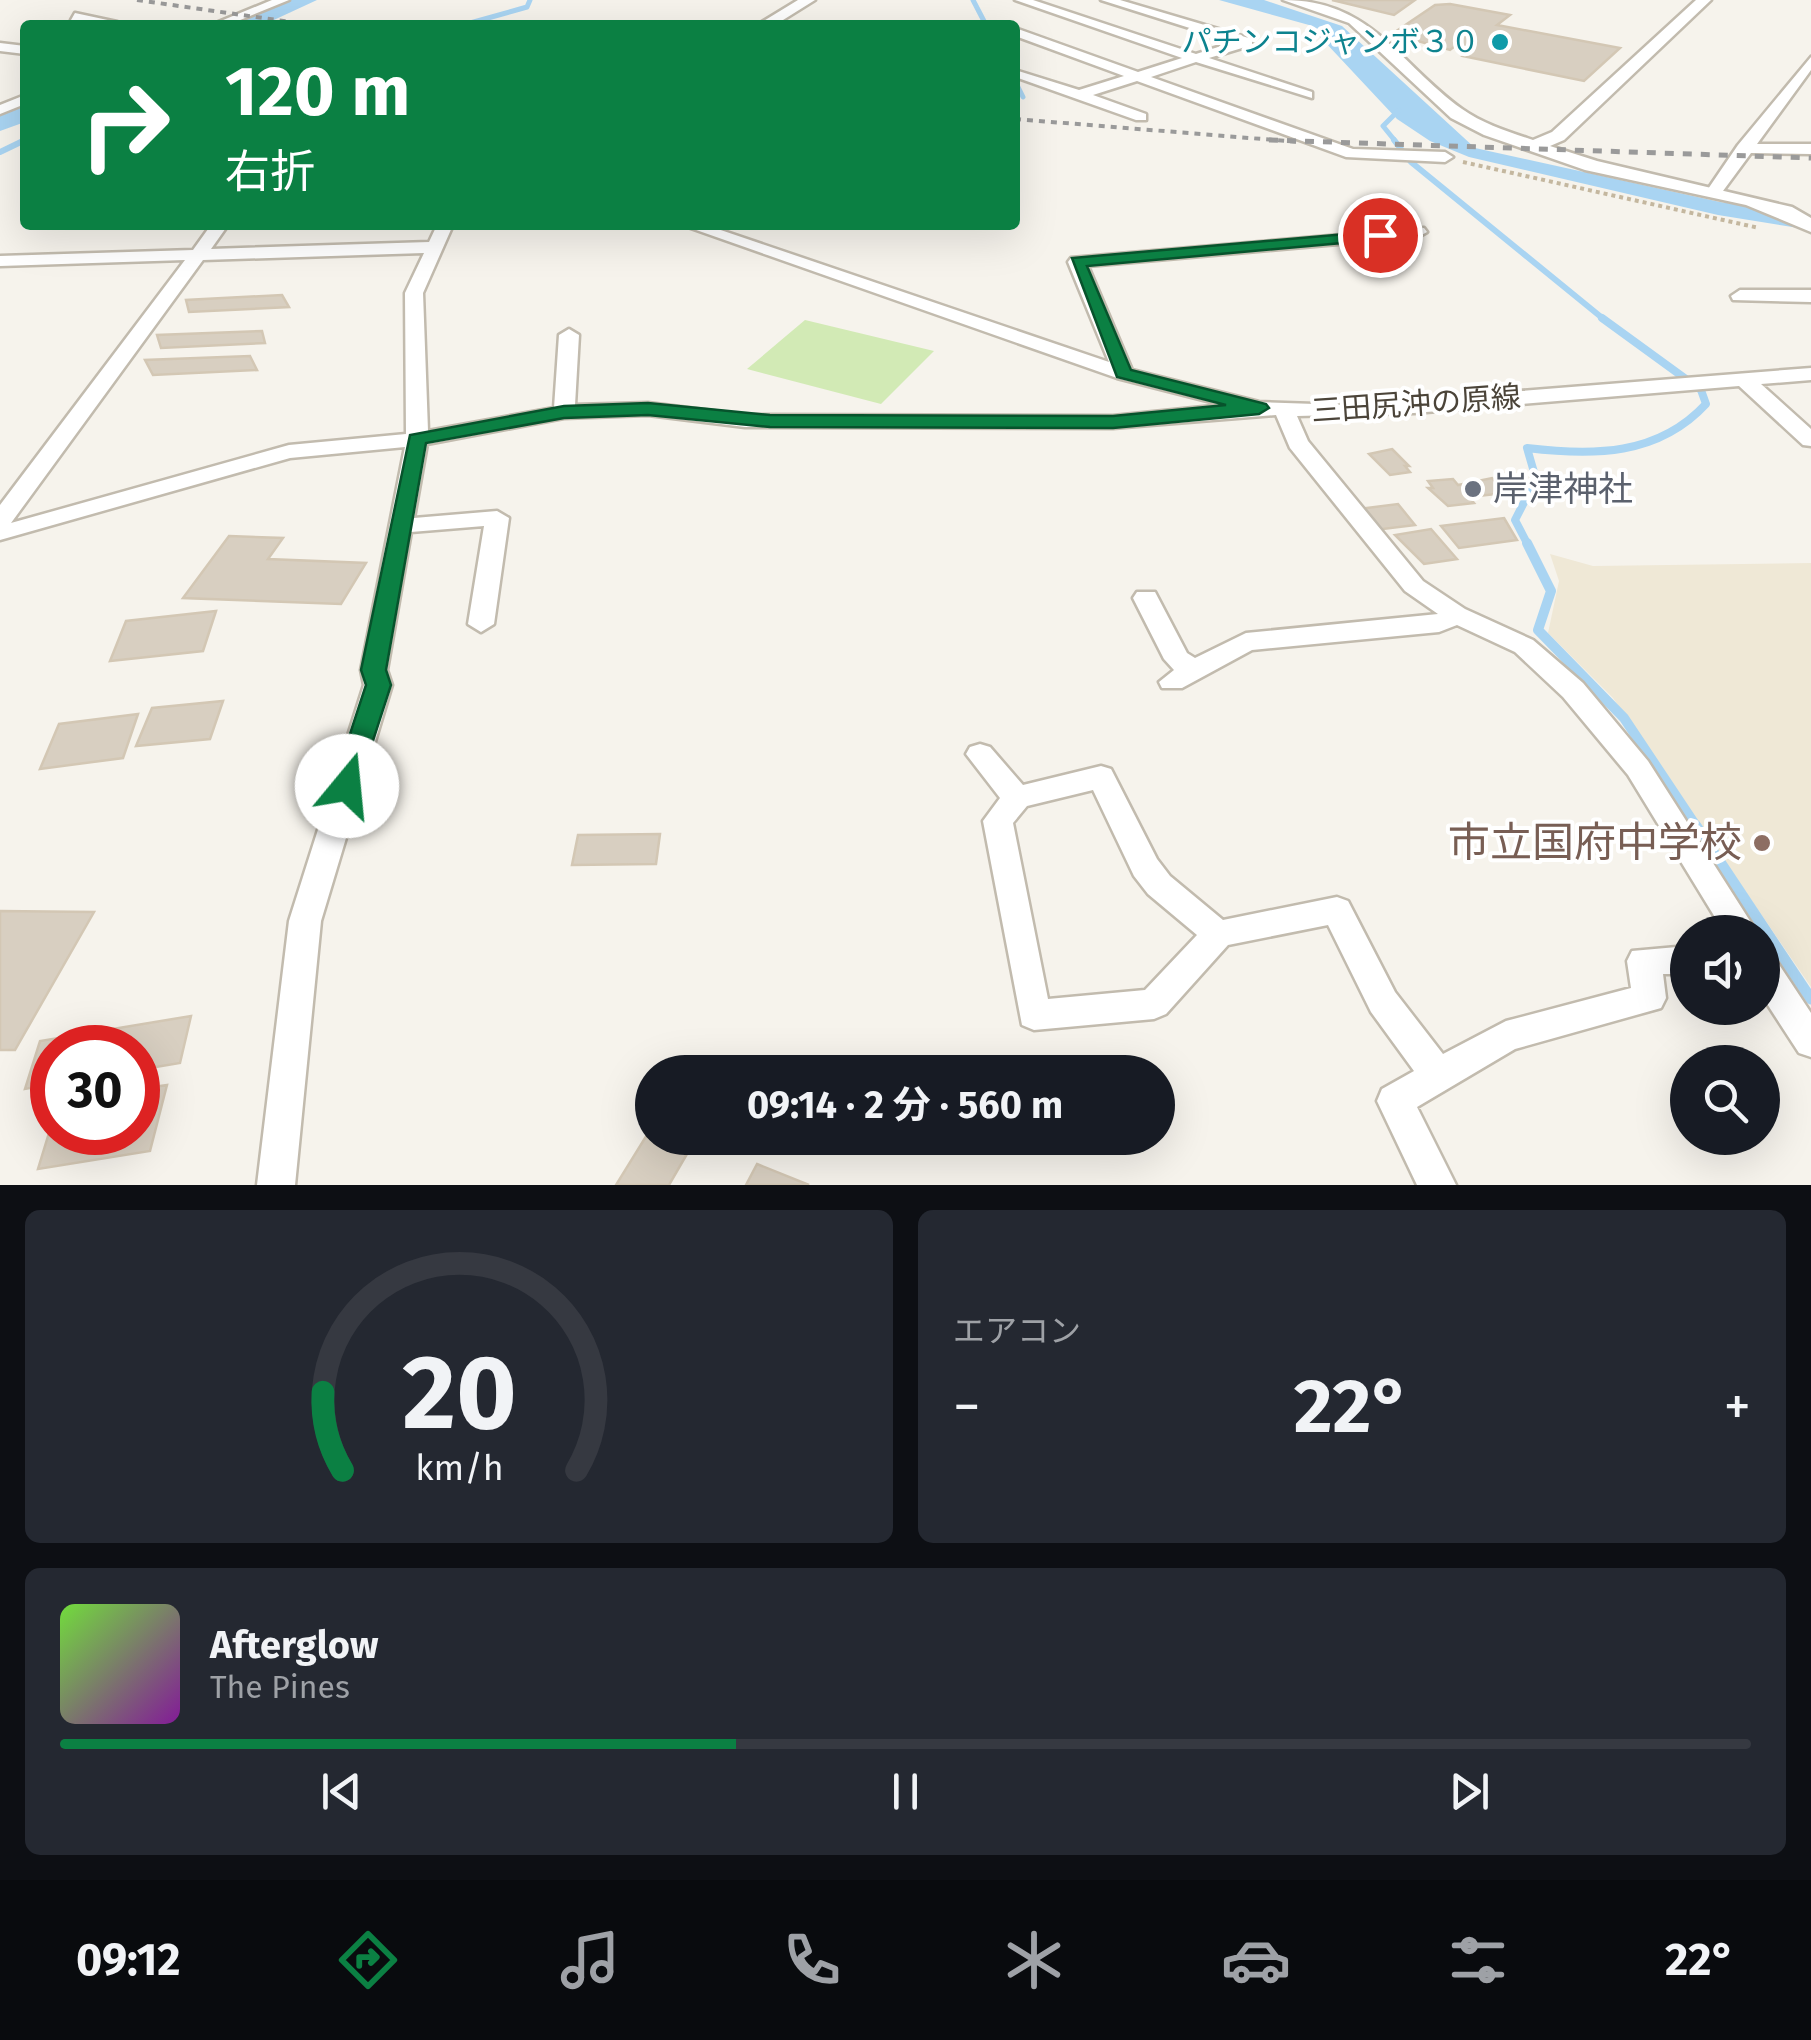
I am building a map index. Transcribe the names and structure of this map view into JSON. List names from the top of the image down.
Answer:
{
  "streets": {
    "street": ["三田尻沖の原線"]
  },
  "places": ["パチンコジャンボ３０", "岸津神社", "市立国府中学校"],
  "page": {
    "turn": ["120 m", "右折"],
    "limit": "30",
    "trip": "09:14 · 2 分 · 560 m",
    "tile": "エアコン",
    "heat": ["−", "22°", "+"],
    "song": ["Afterglow", "The Pines"],
    "tabs": ["09:12", "22°"],
    "gauge": ["20", "km/h"]
  }
}
